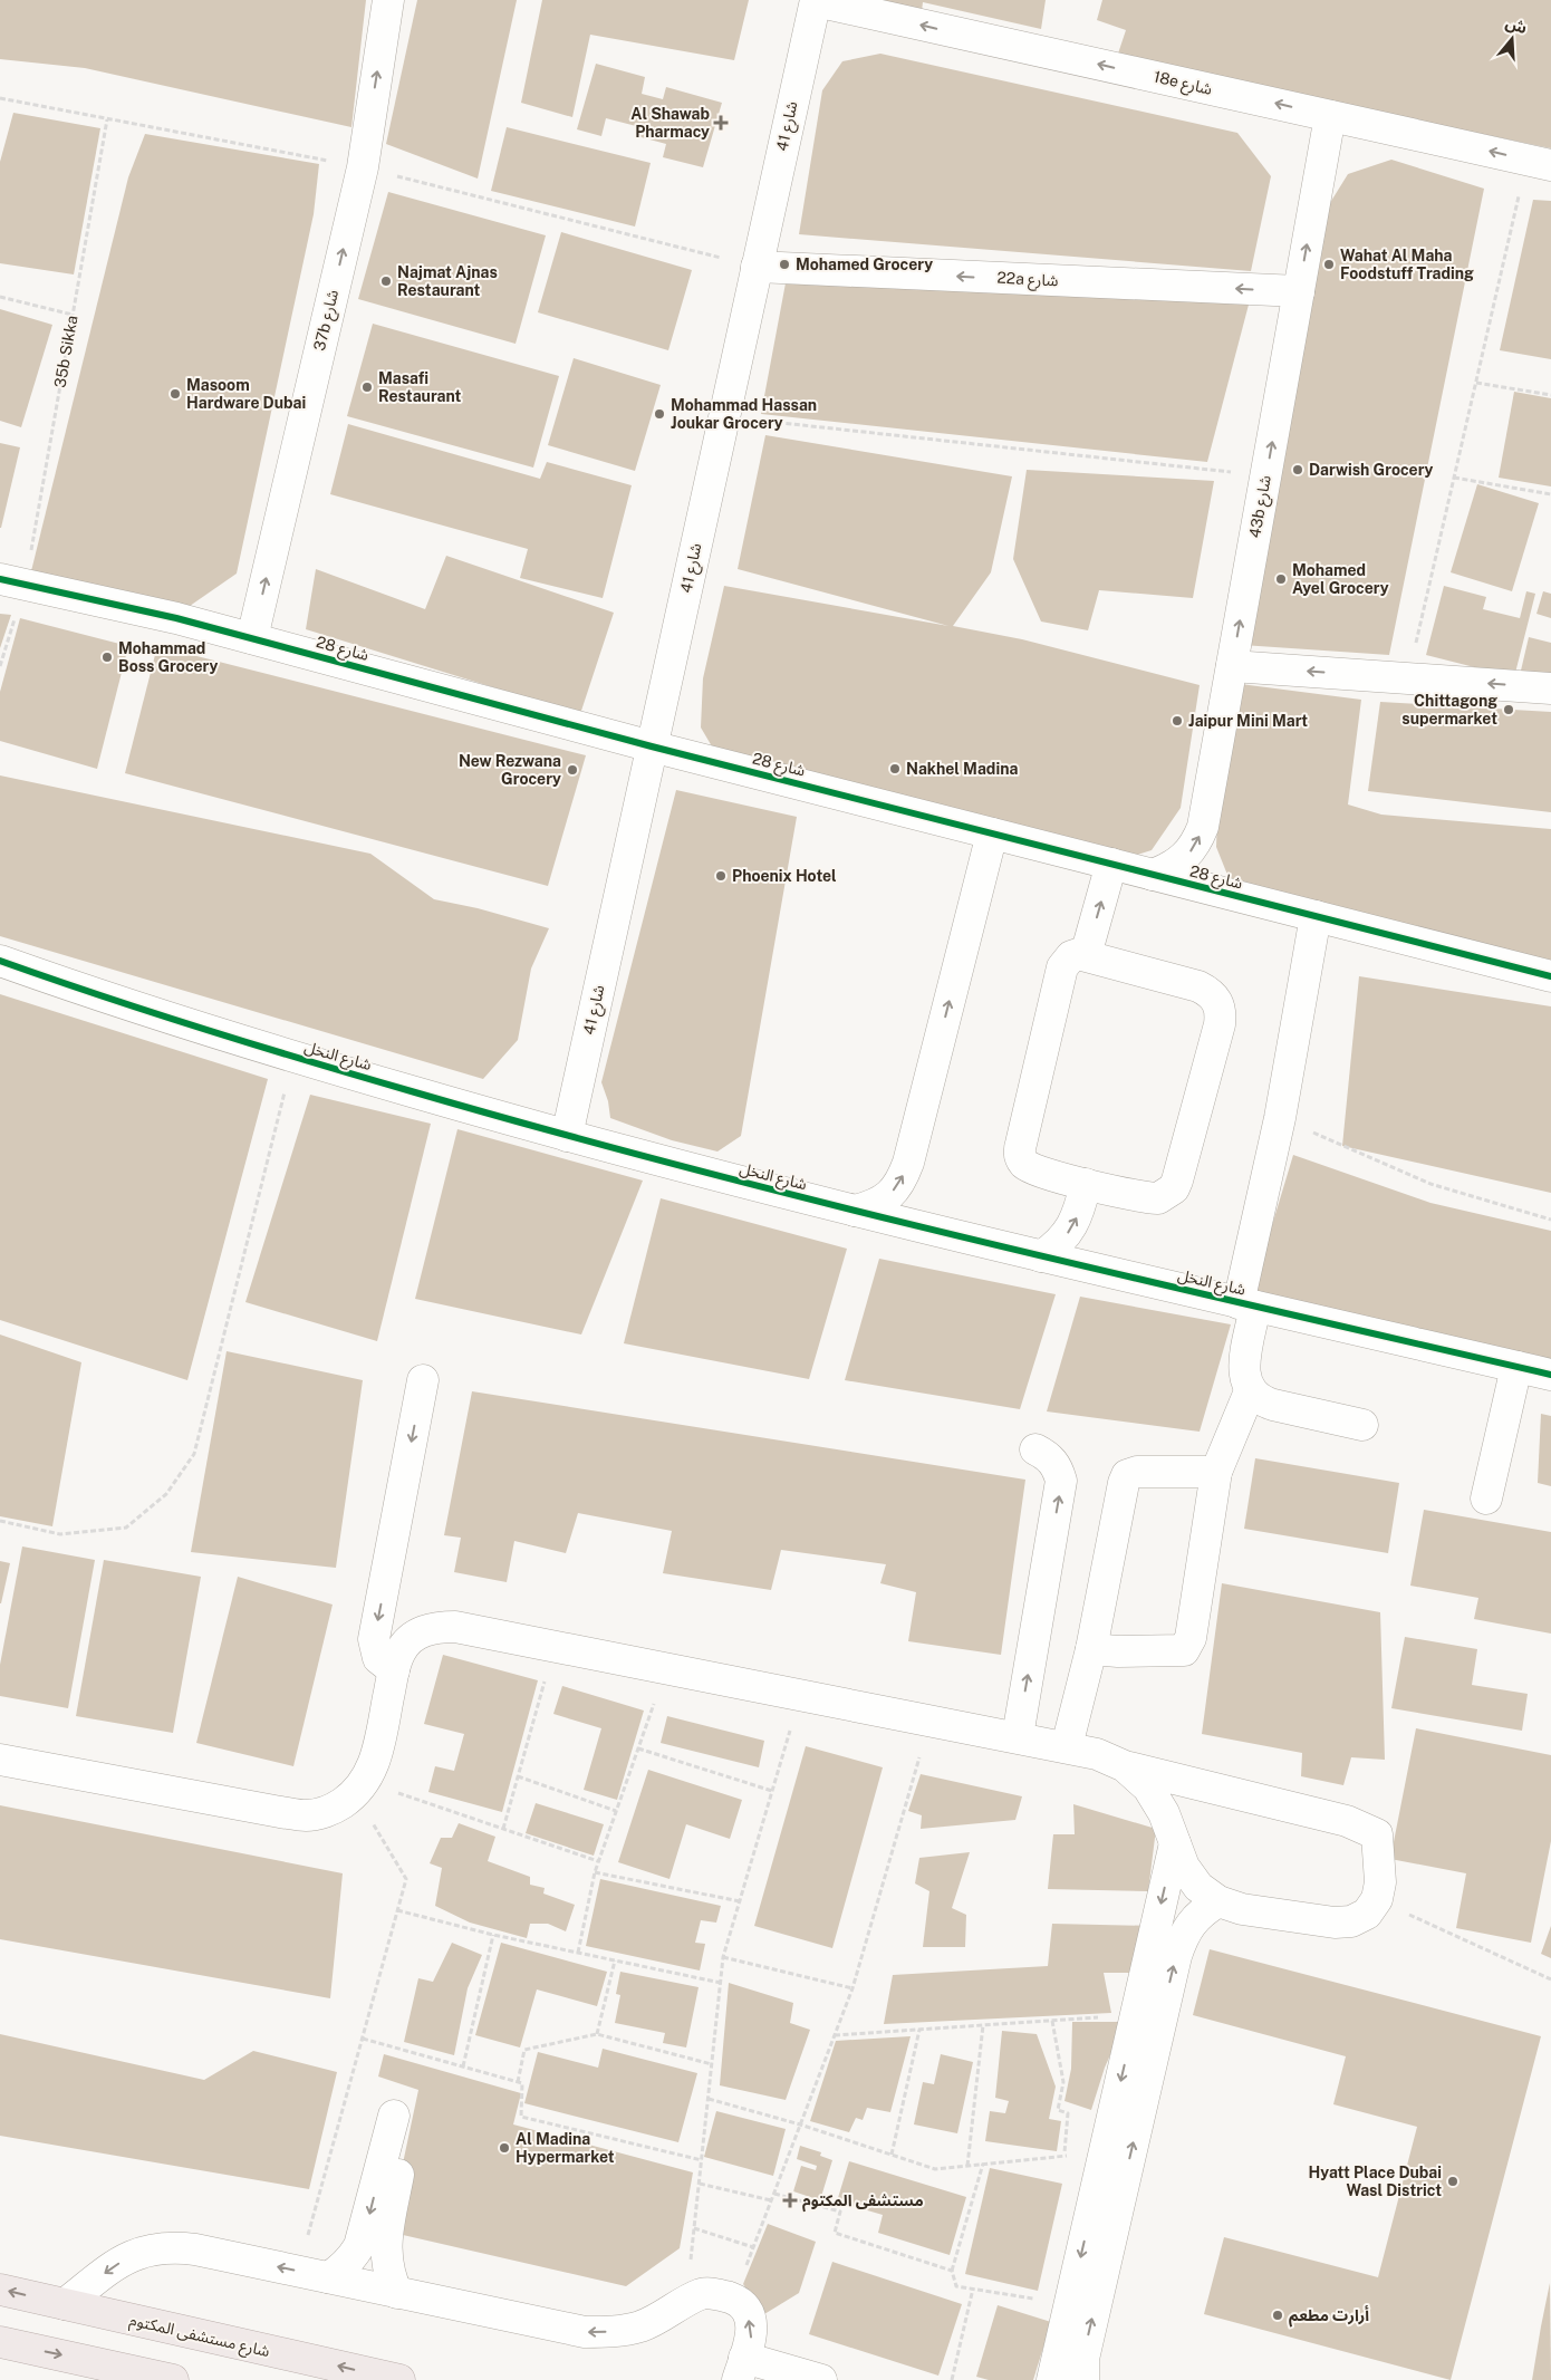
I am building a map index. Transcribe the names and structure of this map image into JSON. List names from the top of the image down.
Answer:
{
  "streets": {
    "main road": ["شارع مستشفى المكتوم"],
    "street": [
      "18e شارع",
      "شارع 41",
      "22a شارع",
      "37b شارع",
      "43b شارع",
      "شارع 28",
      "شارع النخل"
    ],
    "path": ["35b Sikka"]
  },
  "crossings": [
    ["18e شارع", "شارع 41"],
    ["18e شارع", "43b شارع"],
    ["شارع 41", "22a شارع"],
    ["شارع 41", "شارع 28"],
    ["شارع 41", "شارع النخل"],
    ["22a شارع", "43b شارع"],
    ["37b شارع", "شارع 28"],
    ["35b Sikka", "شارع 28"],
    ["43b شارع", "شارع 28"]
  ],
  "one_way": [
    "18e شارع",
    "22a شارع",
    "37b شارع",
    "43b شارع"
  ],
  "places": {
    "health": ["Al Shawab Pharmacy", "مستشفى المكتوم"],
    "other": [
      "Mohamed Grocery",
      "Wahat Al Maha Foodstuff Trading",
      "Najmat Ajnas Restaurant",
      "Masafi Restaurant",
      "Masoom Hardware Dubai",
      "Mohammad Hassan Joukar Grocery",
      "Darwish Grocery",
      "Mohamed Ayel Grocery",
      "Mohammad Boss Grocery",
      "Chittagong supermarket",
      "Jaipur Mini Mart",
      "Nakhel Madina",
      "New Rezwana Grocery",
      "Phoenix Hotel",
      "Al Madina Hypermarket",
      "Hyatt Place Dubai Wasl District",
      "أرارت مطعم"
    ]
  },
  "north": "top"
}
